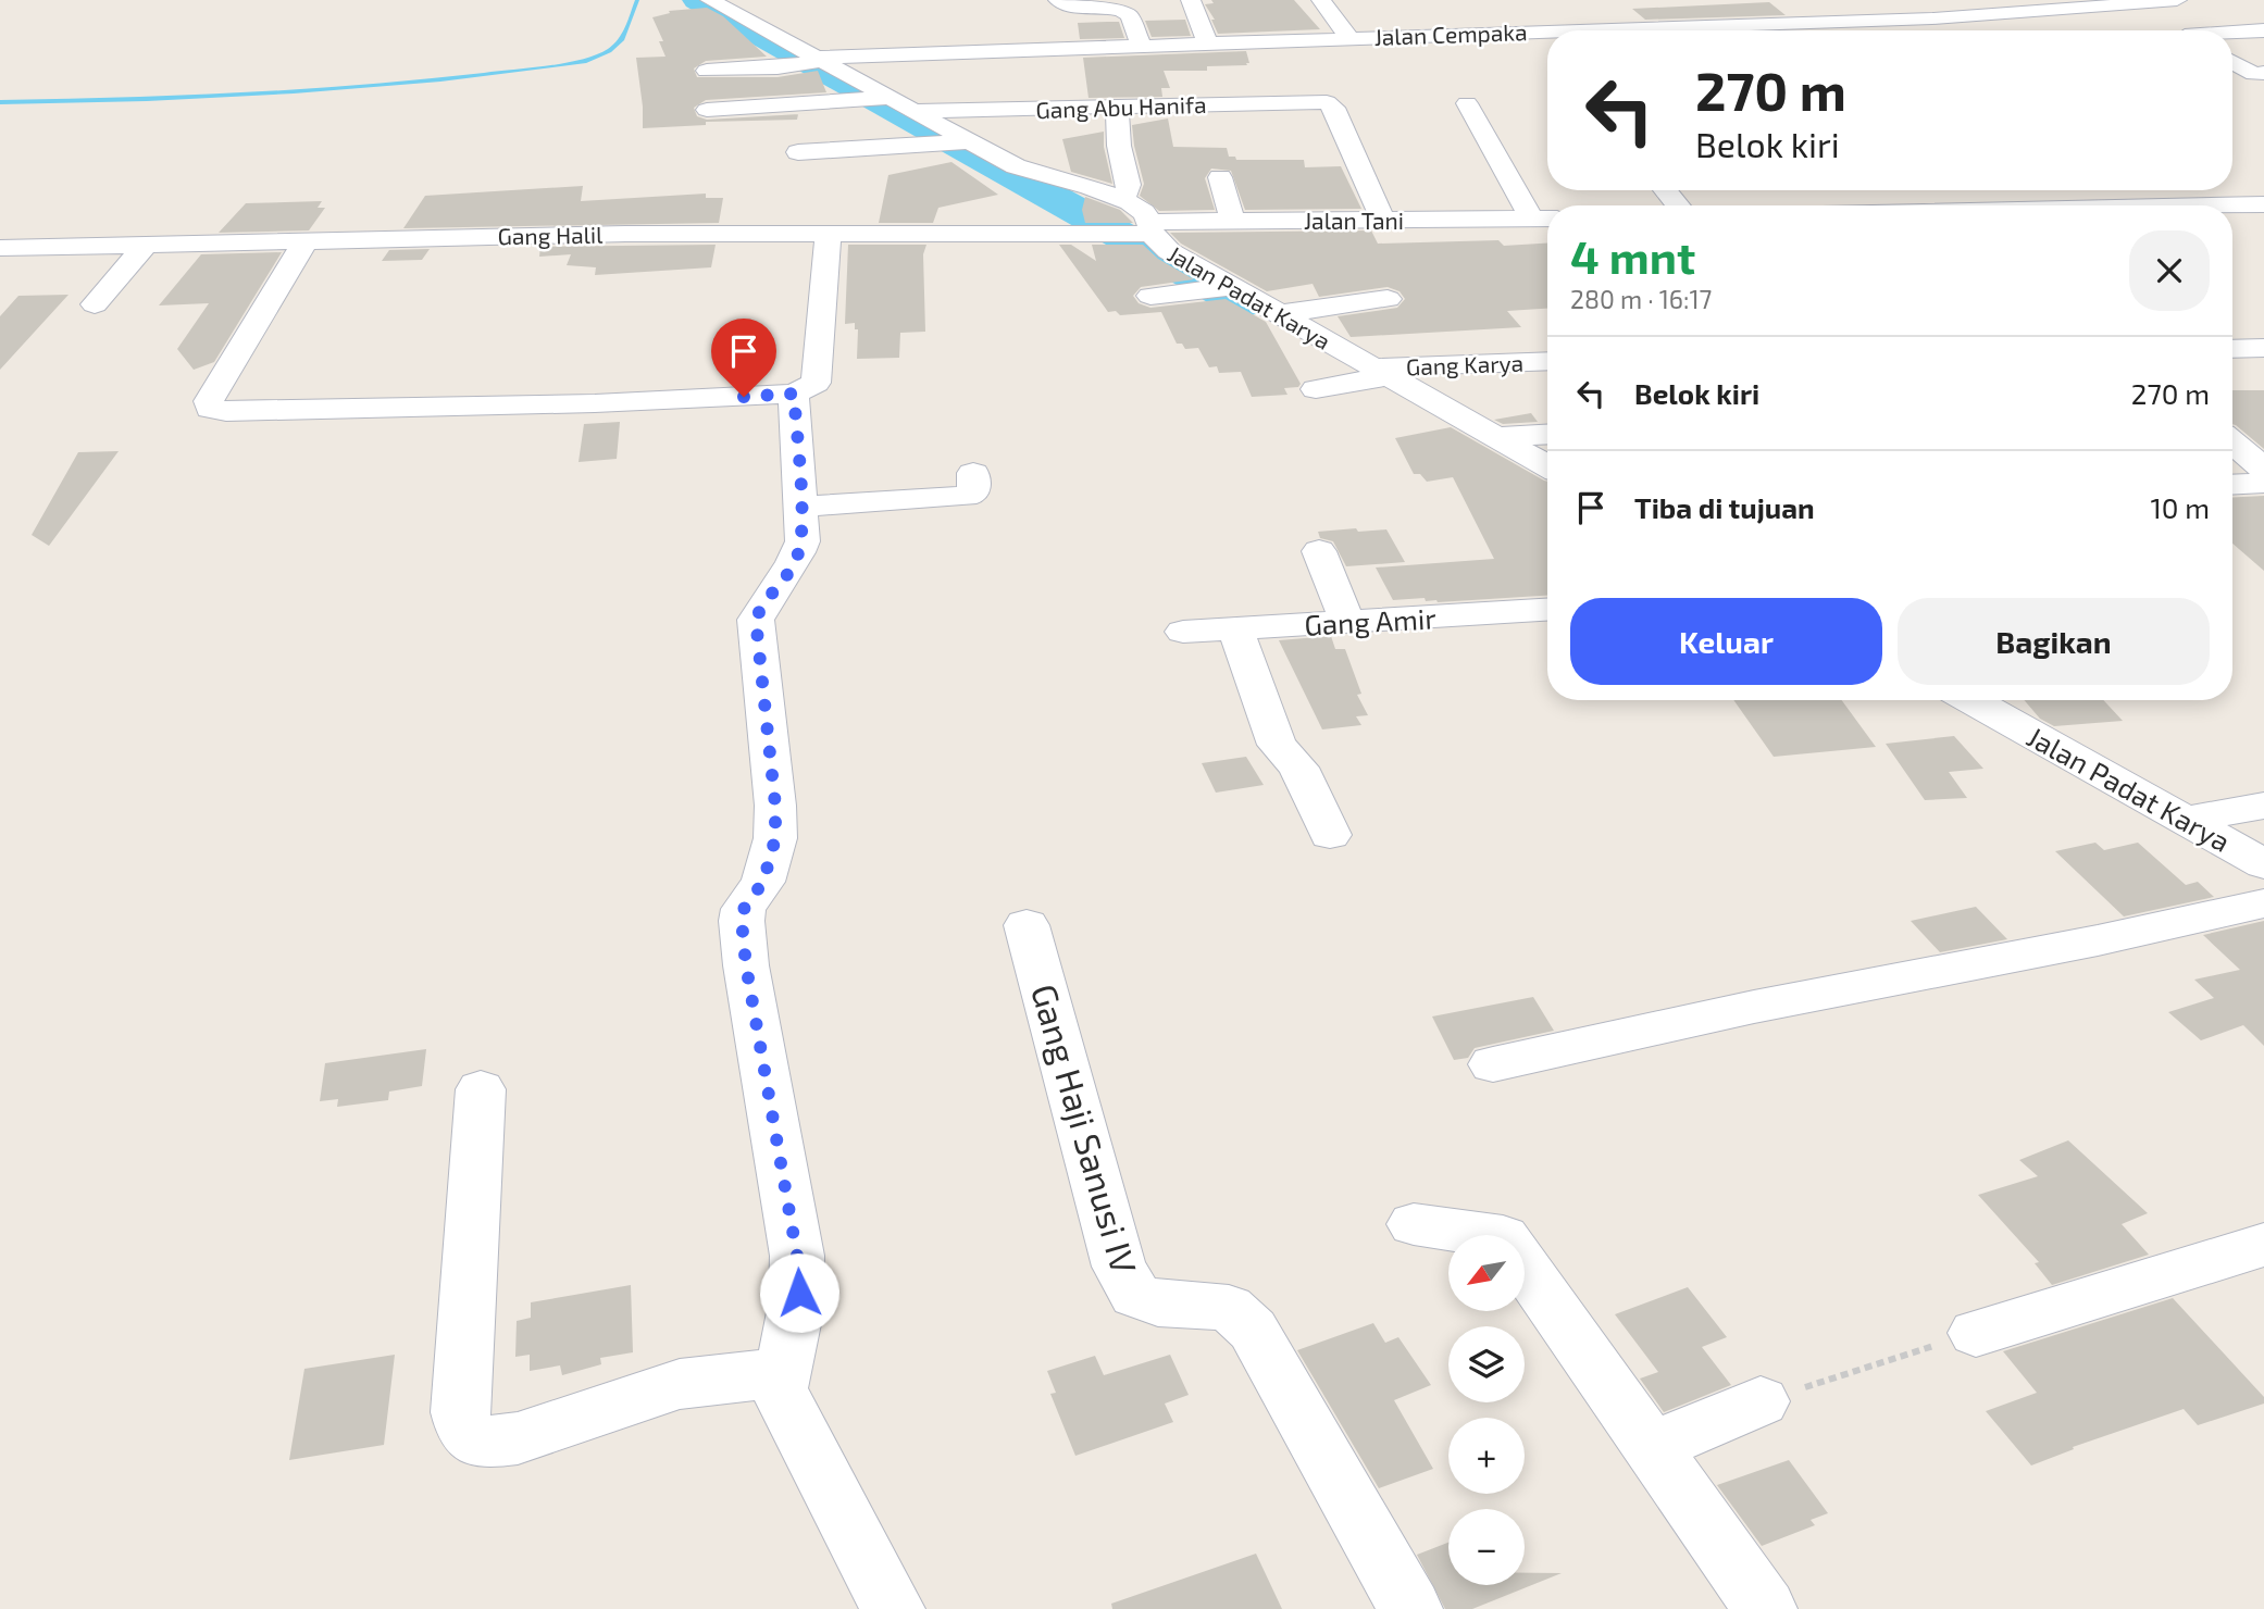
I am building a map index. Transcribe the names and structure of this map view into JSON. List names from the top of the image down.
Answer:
{
  "streets": {
    "street": [
      "Jalan Cempaka",
      "Gang Abu Hanifa",
      "Jalan Tani",
      "Gang Halil",
      "Jalan Padat Karya",
      "Gang Karya",
      "Gang Amir",
      "Gang Haji Sanusi IV"
    ]
  },
  "crossings": [
    ["Jalan Cempaka", "Jalan Padat Karya"],
    ["Gang Abu Hanifa", "Jalan Tani"],
    ["Gang Abu Hanifa", "Jalan Padat Karya"],
    ["Jalan Tani", "Gang Halil"],
    ["Jalan Tani", "Jalan Padat Karya"],
    ["Jalan Padat Karya", "Gang Karya"]
  ],
  "north": "bottom left",
  "page": {
    "turn": ["270 m", "Belok kiri"],
    "heading": ["4 mnt", "280 m · 16:17"],
    "list": [
      {
        "name": "Belok kiri",
        "value": "270 m"
      },
      {
        "name": "Tiba di tujuan",
        "value": "10 m"
      }
    ],
    "buttons": ["Keluar", "Bagikan"],
    "map_buttons": ["+", "−"]
  }
}
